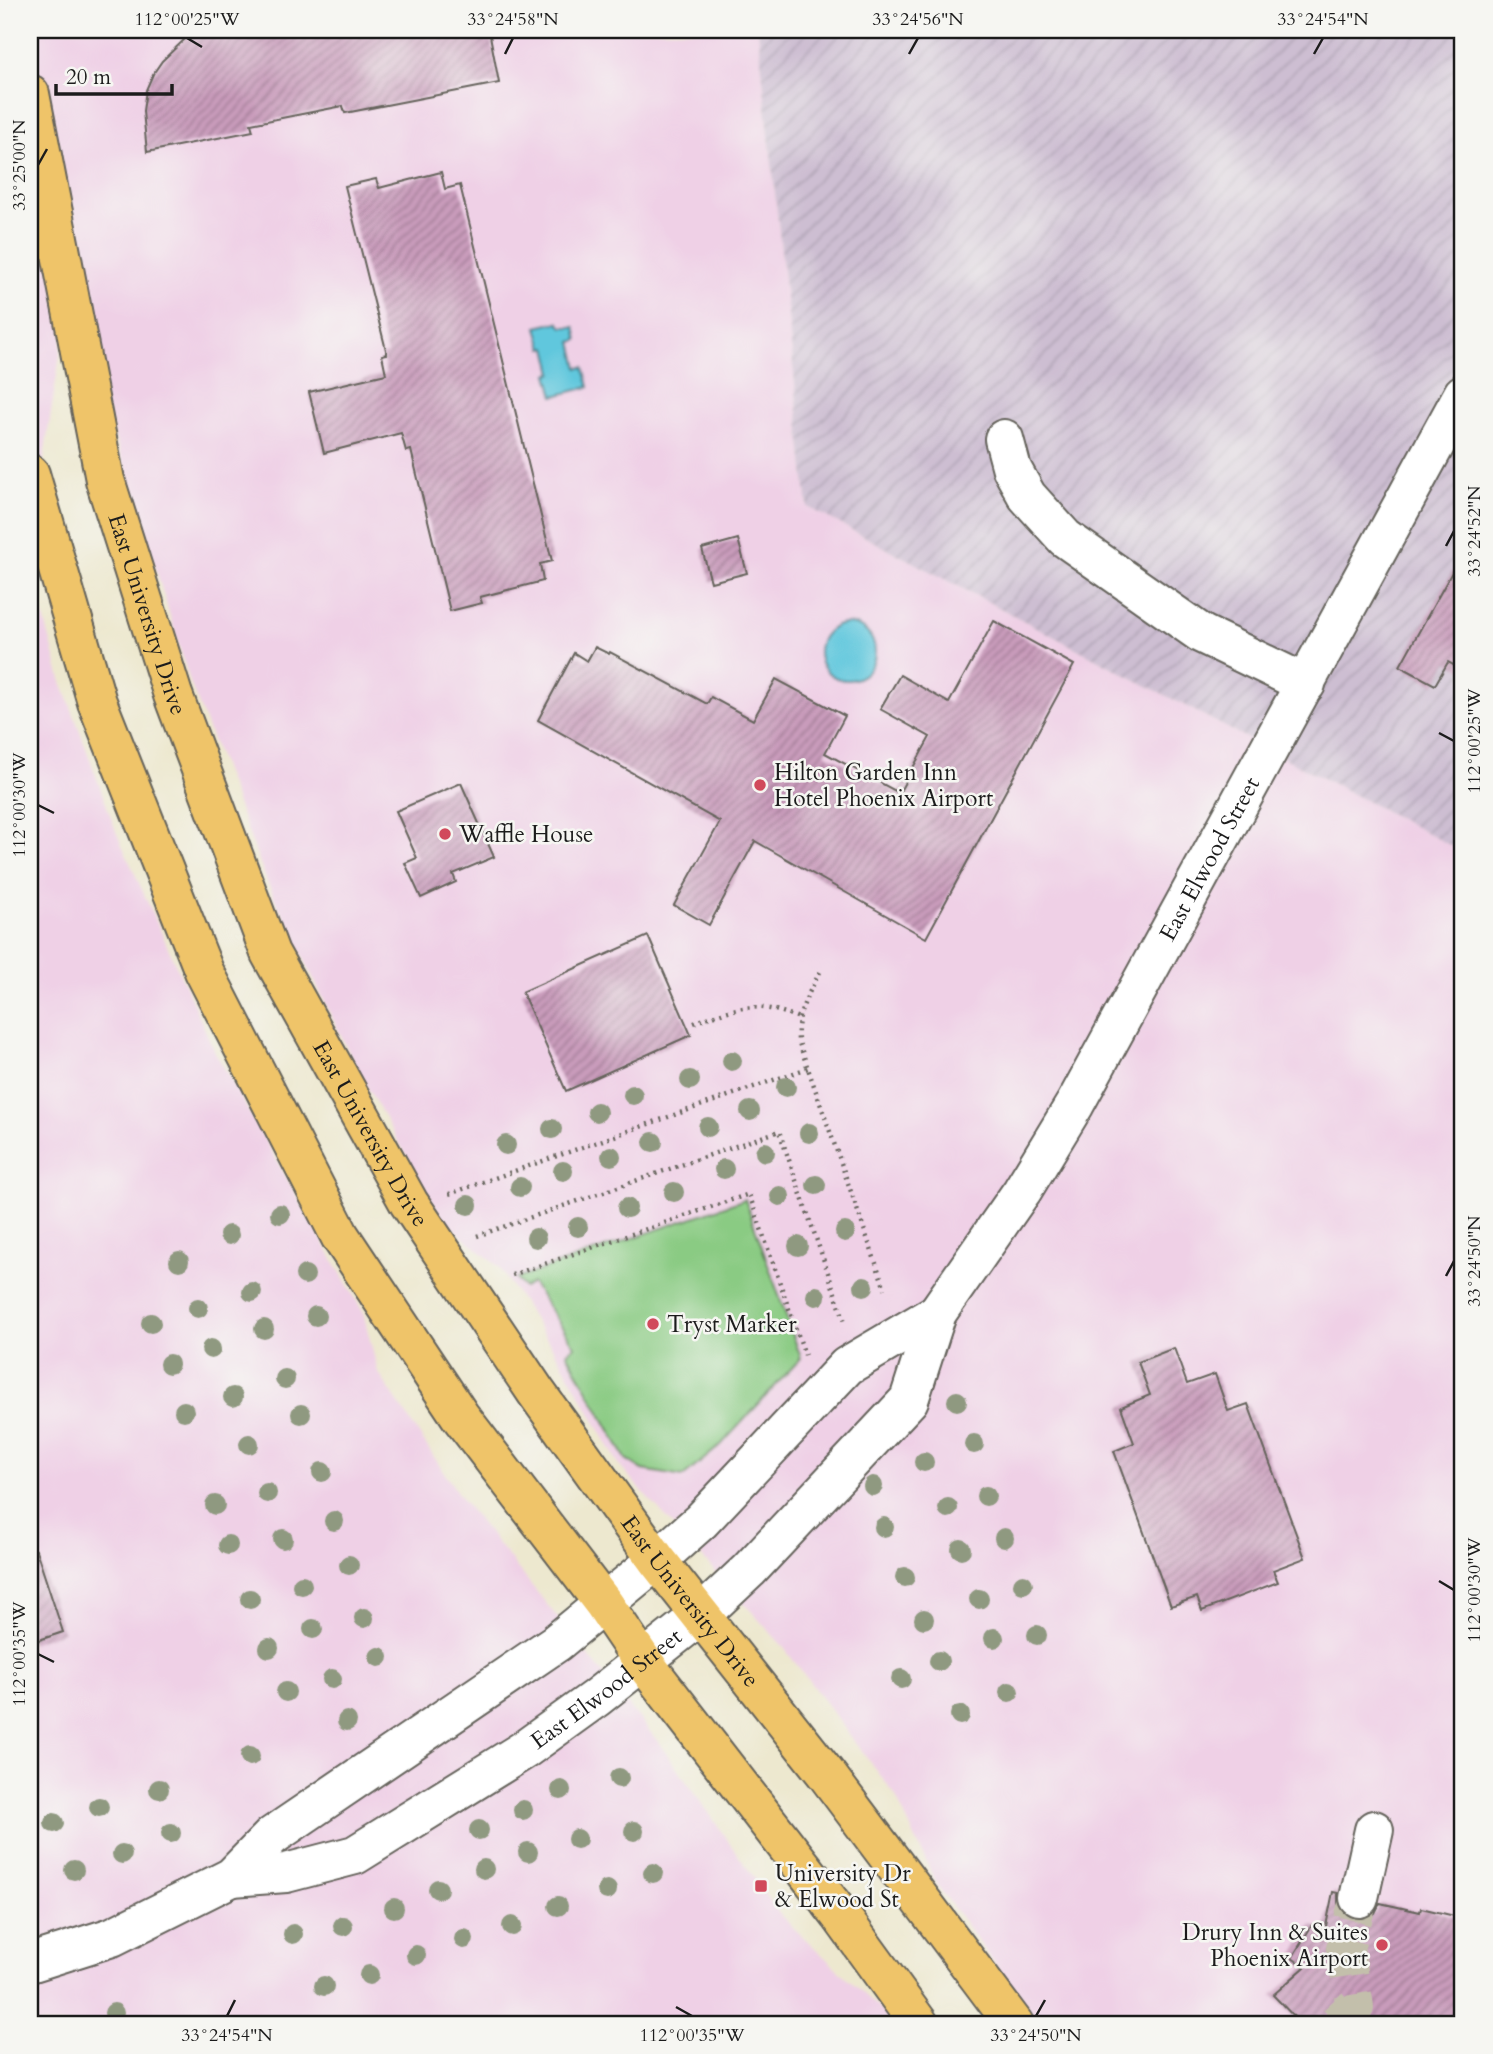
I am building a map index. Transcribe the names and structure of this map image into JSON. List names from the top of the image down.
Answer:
{
  "streets": {
    "main road": ["East University Drive"],
    "street": ["East Elwood Street"]
  },
  "crossings": [
    ["East University Drive", "East Elwood Street"]
  ],
  "places": {
    "other": [
      "Hilton Garden Inn Hotel Phoenix Airport",
      "Waffle House",
      "Tryst Marker",
      "Drury Inn & Suites Phoenix Airport"
    ],
    "transit": ["University Dr & Elwood St"]
  },
  "scale_bar": "20 m",
  "coordinates": [
    "112°00'25\"W",
    "33°24'58\"N",
    "33°24'56\"N",
    "33°24'54\"N",
    "33°25'00\"N",
    "33°24'52\"N",
    "112°00'30\"W",
    "33°24'50\"N",
    "112°00'35\"W"
  ]
}
